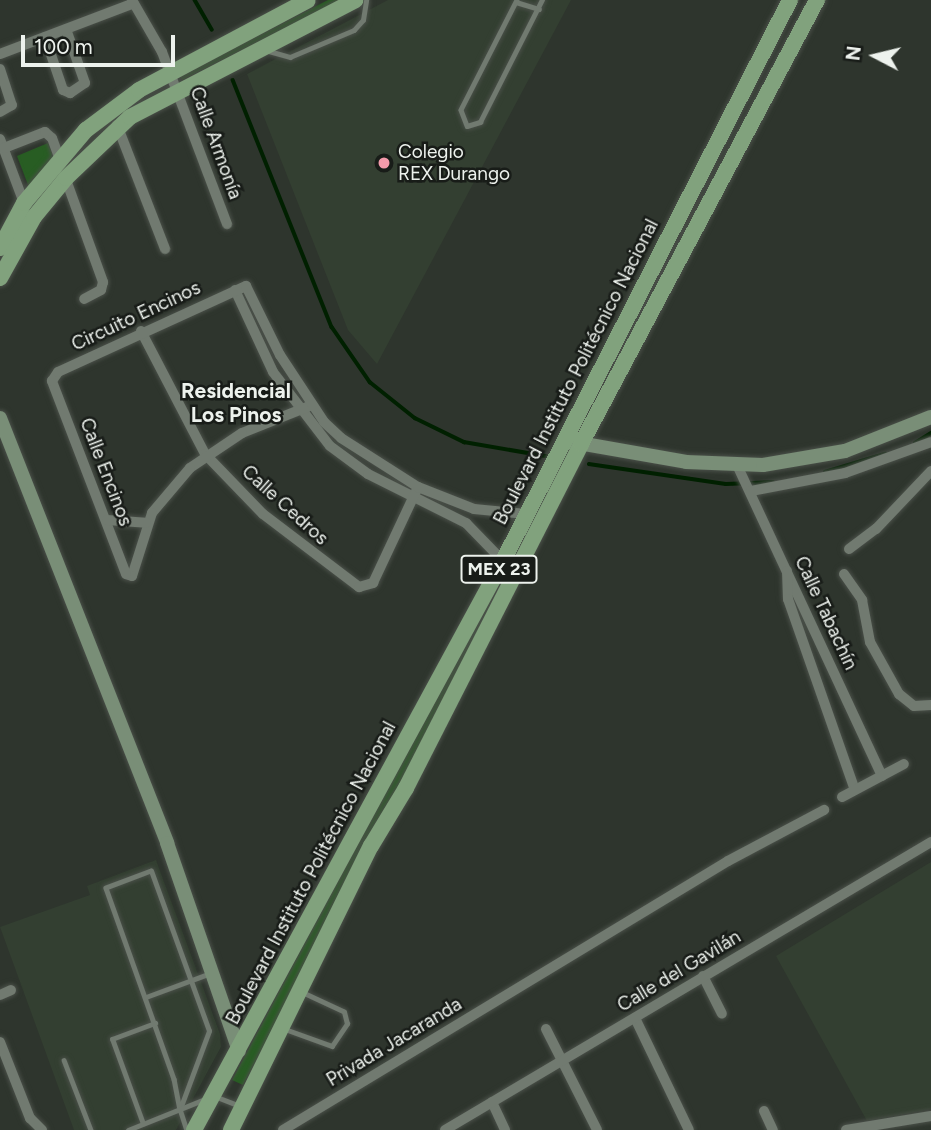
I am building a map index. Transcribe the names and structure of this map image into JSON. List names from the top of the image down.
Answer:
{
  "streets": {
    "main road": ["Boulevard Instituto Politécnico Nacional", "MEX 23"],
    "street": [
      "Calle Armonía",
      "Circuito Encinos",
      "Calle Encinos",
      "Calle Cedros",
      "Calle Tabachín",
      "Calle del Gavilán",
      "Privada Jacaranda"
    ]
  },
  "crossings": [
    ["Circuito Encinos", "Calle Encinos"],
    ["Circuito Encinos", "Calle Cedros"]
  ],
  "districts": ["Residencial Los Pinos"],
  "places": ["Colegio REX Durango"],
  "scale_bar": "100 m",
  "north": "left"
}
